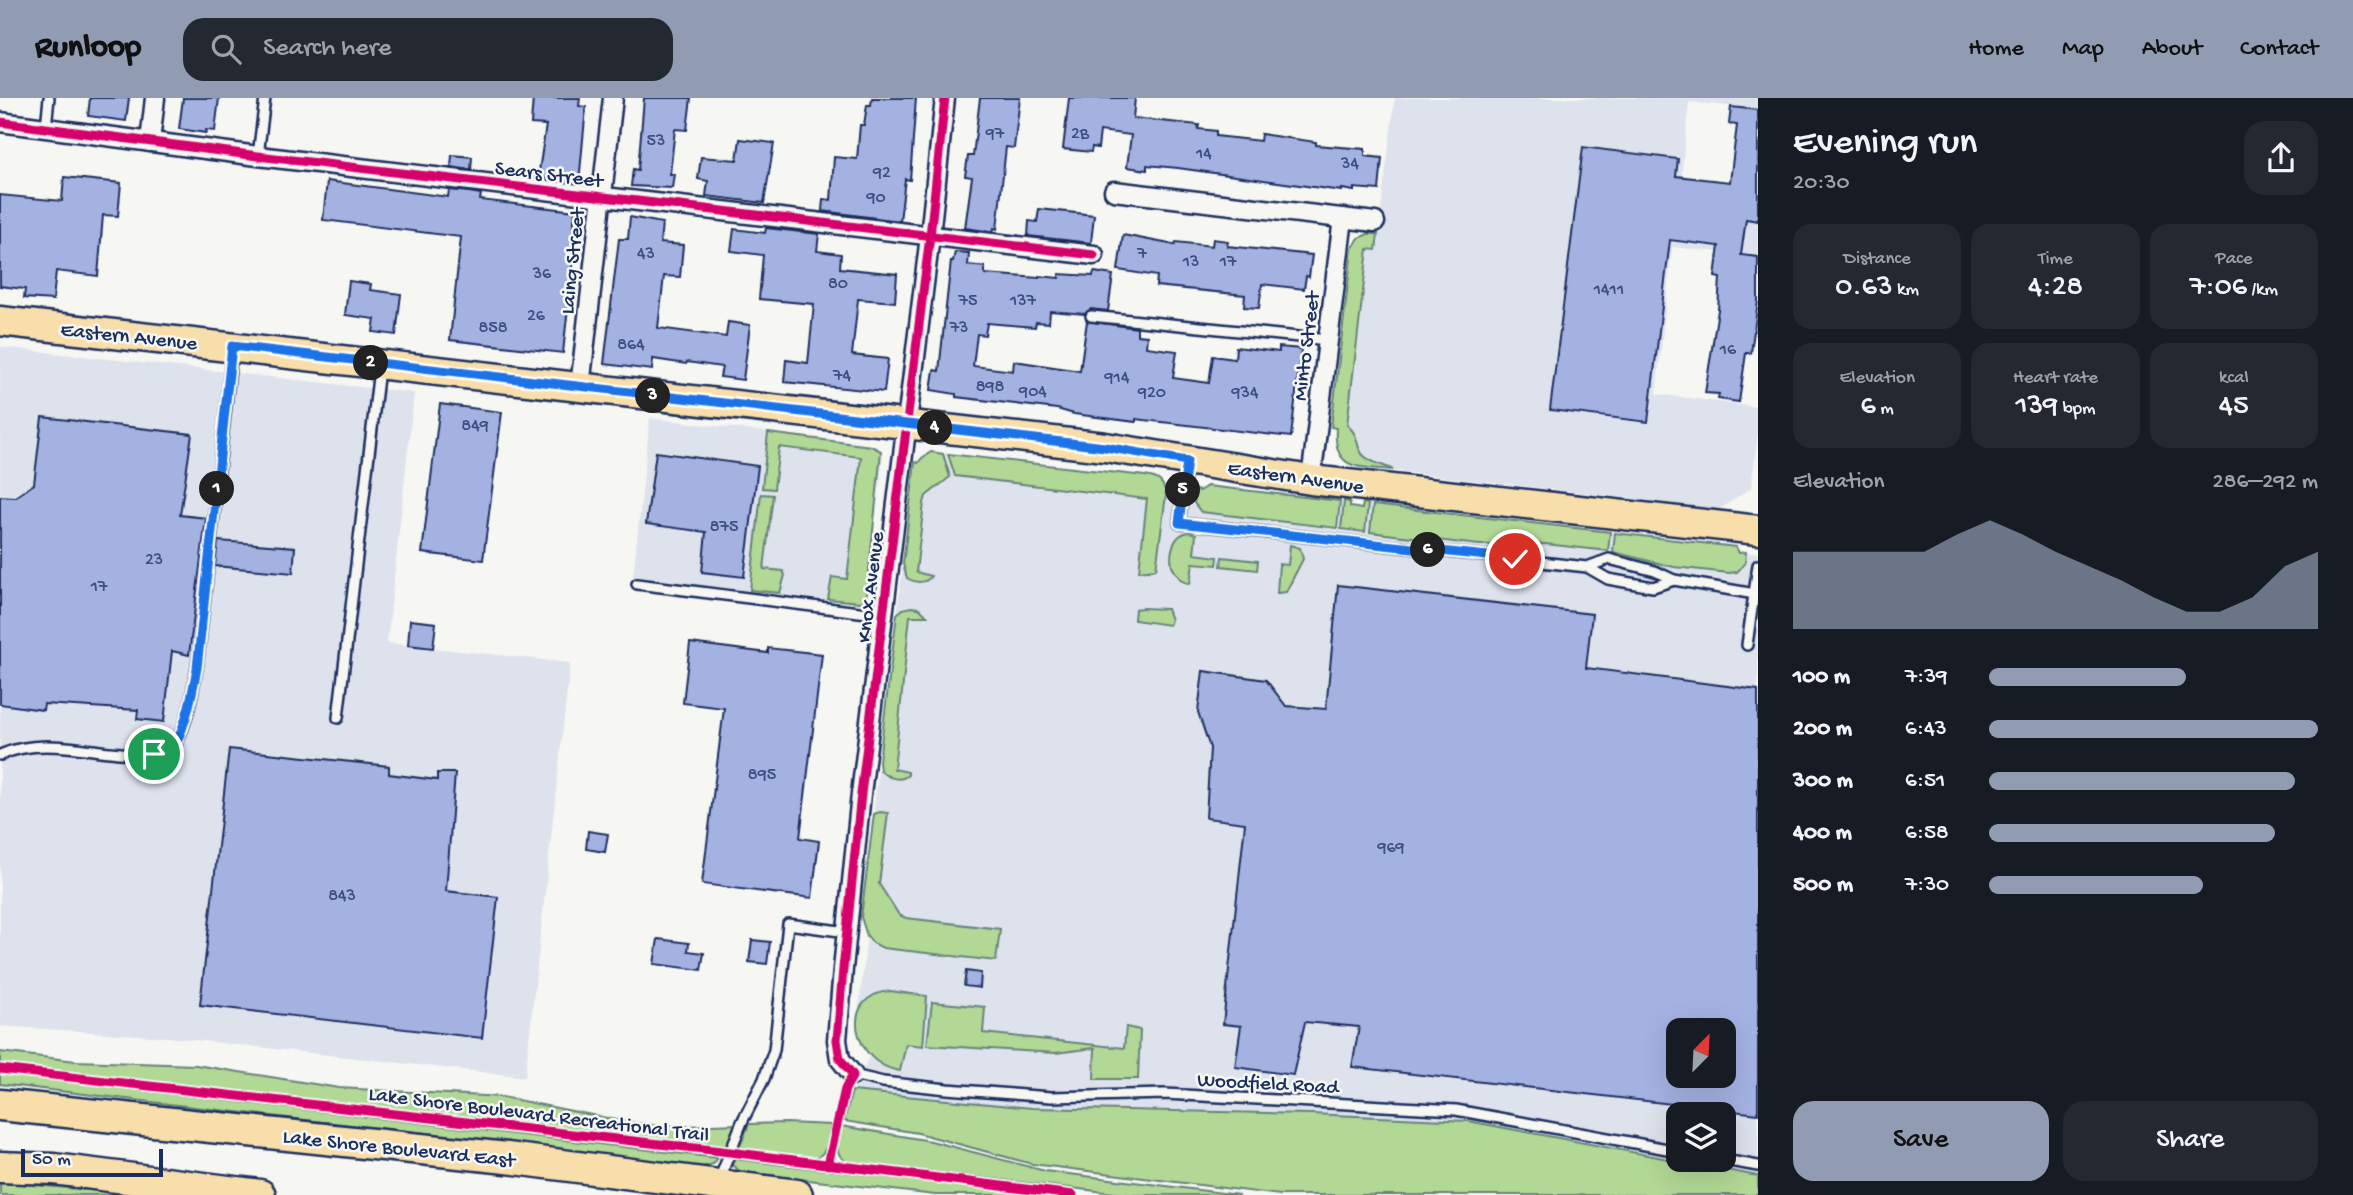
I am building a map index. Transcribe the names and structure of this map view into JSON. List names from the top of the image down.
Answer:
{
  "streets": {
    "highway": ["Lake Shore Boulevard East"],
    "main road": ["Eastern Avenue"],
    "street": [
      "Sears Street",
      "Laing Street",
      "Minto Street",
      "Knox Avenue"
    ],
    "lane": ["Woodfield Road"],
    "cycle path": ["Lake Shore Boulevard Recreational Trail"]
  },
  "crossings": [
    ["Sears Street", "Laing Street"],
    ["Sears Street", "Knox Avenue"],
    ["Laing Street", "Eastern Avenue"],
    ["Eastern Avenue", "Minto Street"],
    ["Eastern Avenue", "Knox Avenue"],
    ["Knox Avenue", "Woodfield Road"]
  ],
  "house_numbers": [
    "97",
    "2B",
    "53",
    "14",
    "34",
    "92",
    "90",
    "43",
    "7",
    "13",
    "17",
    "36",
    "80",
    "1411",
    "75",
    "137",
    "26",
    "858",
    "73",
    "864",
    "16",
    "74",
    "914",
    "898",
    "904",
    "920",
    "934",
    "849",
    "875",
    "23",
    "17",
    "895",
    "969",
    "843"
  ],
  "scale_bar": "50 m",
  "north": "top right",
  "page": {
    "header": "Runloop",
    "search": "Search here",
    "nav": [
      "Home",
      "Map",
      "About",
      "Contact"
    ],
    "heading": ["Evening run", "20:30"],
    "stats": [
      ["Distance", "0.63 km"],
      ["Time", "4:28"],
      ["Pace", "7:06 /km"],
      ["Elevation", "6 m"],
      ["Heart rate", "139 bpm"],
      ["kcal", "45"]
    ],
    "pins": [
      "2",
      "3",
      "4",
      "1",
      "5",
      "6"
    ],
    "chart": ["Elevation", "286–292 m"],
    "list": [
      {
        "name": "100 m",
        "note": "7:39"
      },
      {
        "name": "200 m",
        "note": "6:43"
      },
      {
        "name": "300 m",
        "note": "6:51"
      },
      {
        "name": "400 m",
        "note": "6:58"
      },
      {
        "name": "500 m",
        "note": "7:30"
      }
    ],
    "buttons": ["Save", "Share"],
    "scale": "50 m"
  }
}
